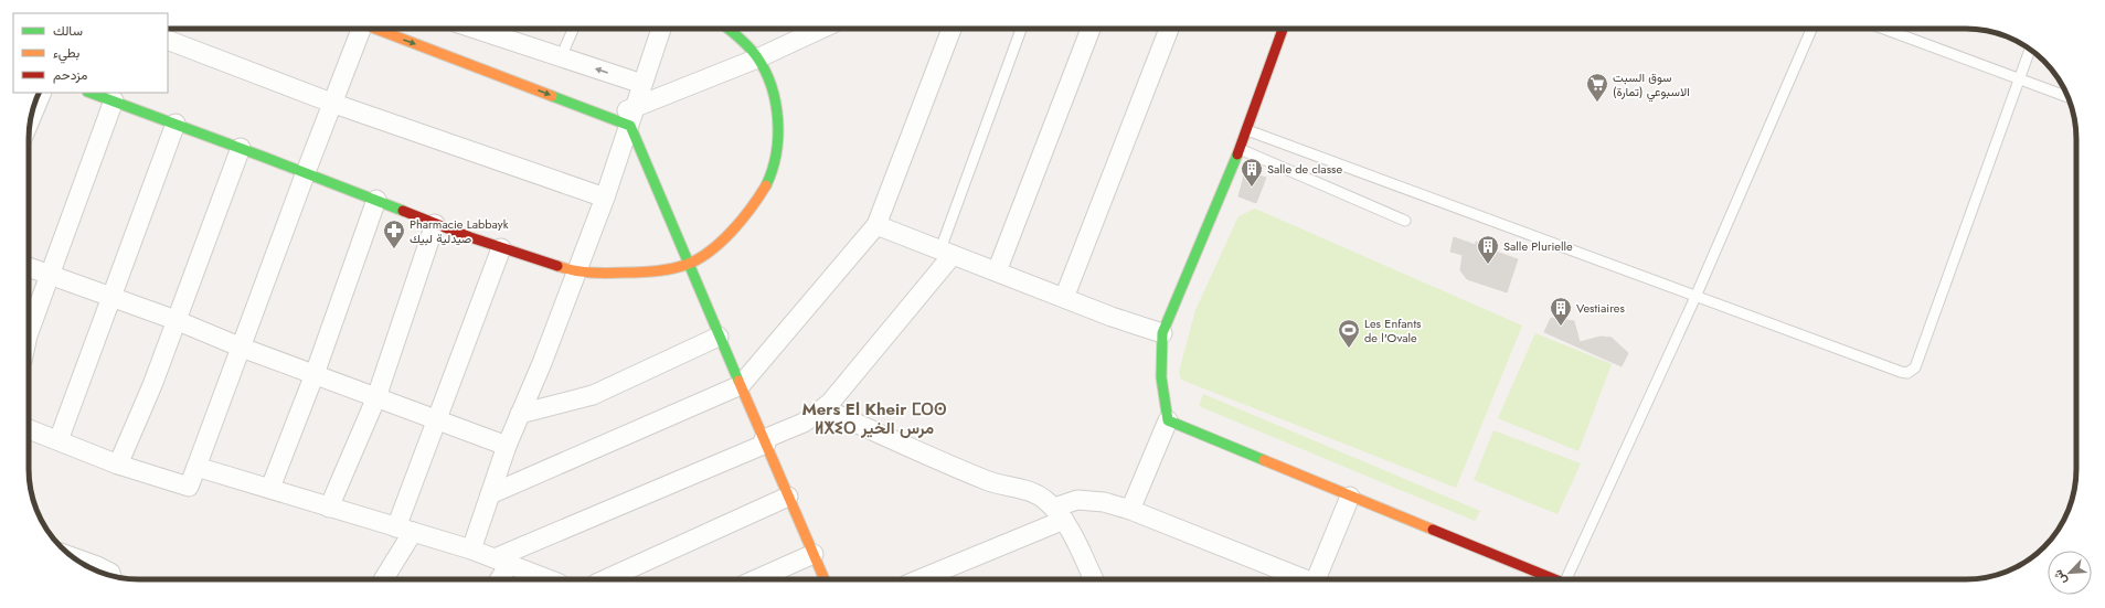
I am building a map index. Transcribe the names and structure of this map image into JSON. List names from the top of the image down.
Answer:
{
  "districts": ["Mers El Kheir ⵎⵔⵙ ⵍⵅⵉⵔ مرس الخير"],
  "places": {
    "supermarket": ["سوق السبت الاسبوعي (تمارة)"],
    "building": ["Salle de classe", "Salle Plurielle", "Vestiaires"],
    "pharmacy": ["Pharmacie Labbayk صيدلية لبيك"],
    "sports": ["Les Enfants de l'Ovale"]
  },
  "legend": ["سالك", "بطيء", "مزدحم"],
  "north": "bottom left"
}
